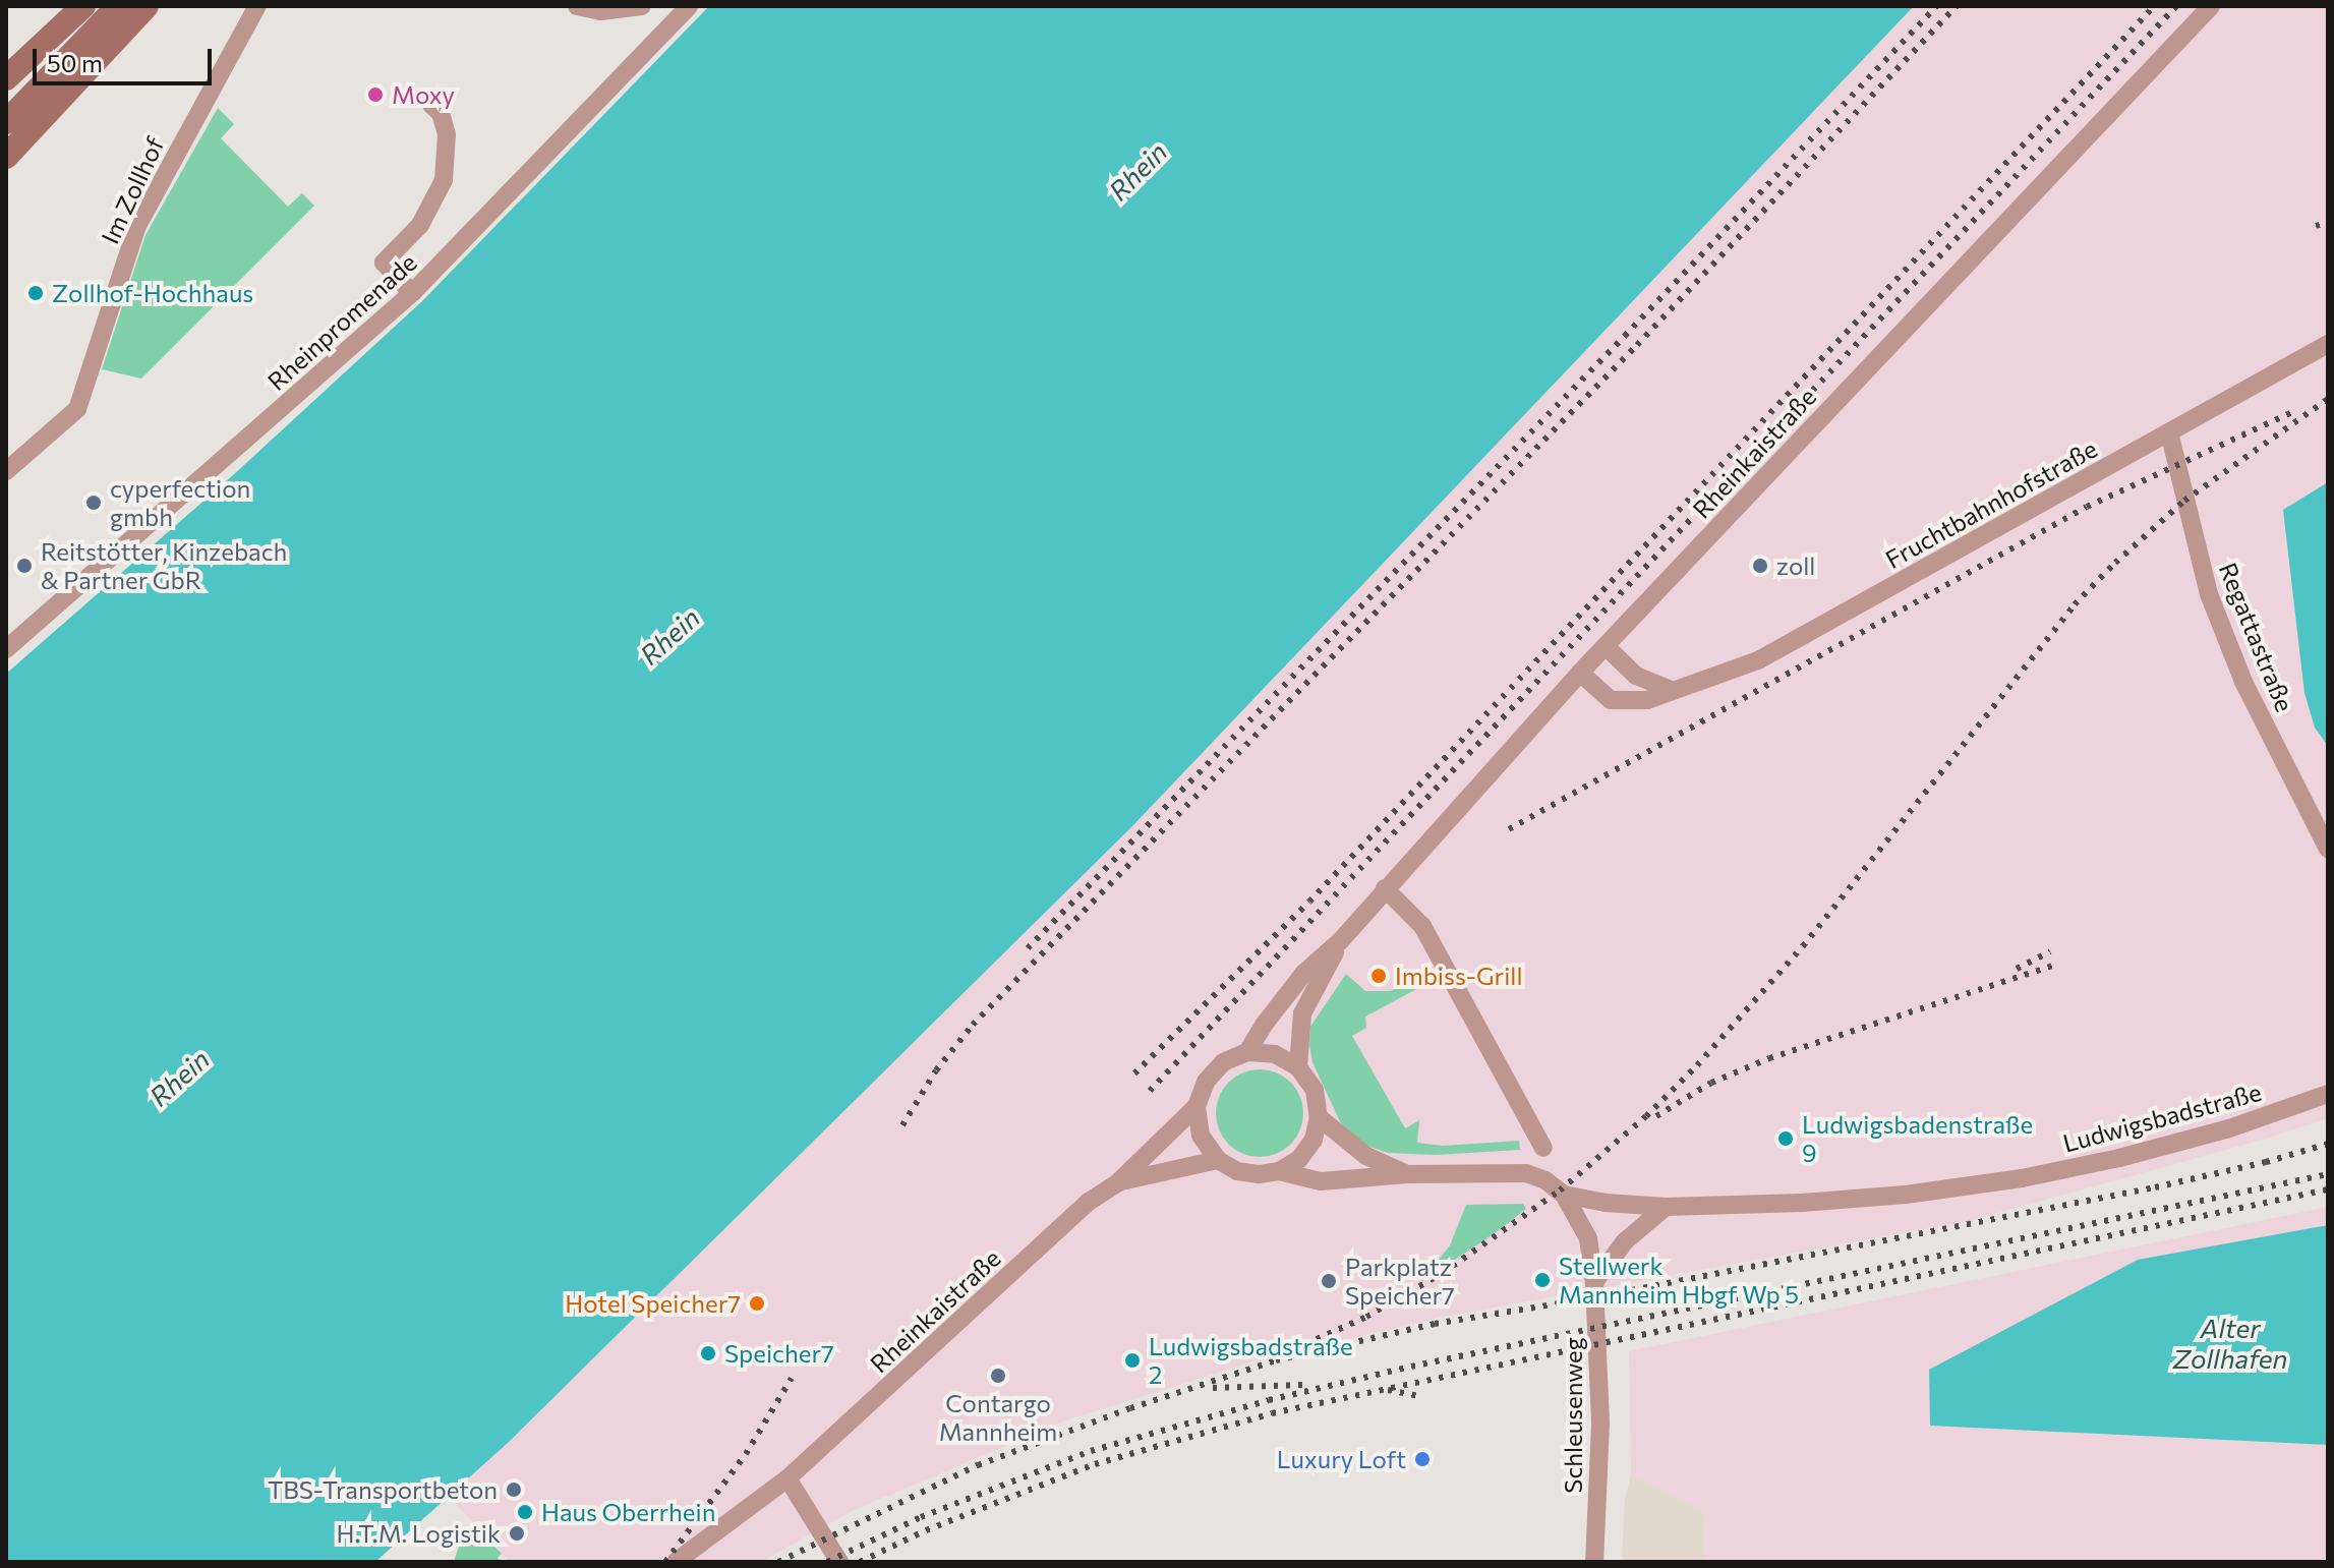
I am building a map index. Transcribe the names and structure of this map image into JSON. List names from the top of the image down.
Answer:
{
  "streets": {
    "street": [
      "Im Zollhof",
      "Rheinpromenade",
      "Rheinkaistraße",
      "Fruchtbahnhofstraße",
      "Regattastraße",
      "Ludwigsbadstraße",
      "Schleusenweg"
    ]
  },
  "crossings": [
    ["Rheinkaistraße", "Fruchtbahnhofstraße"],
    ["Fruchtbahnhofstraße", "Regattastraße"],
    ["Ludwigsbadstraße", "Schleusenweg"]
  ],
  "water": ["Rhein", "Alter Zollhafen"],
  "places": [
    "Moxy",
    "Zollhof-Hochhaus",
    "cyperfection gmbh",
    "Reitstötter, Kinzebach & Partner GbR",
    "zoll",
    "Imbiss-Grill",
    "Ludwigsbadenstraße 9",
    "Stellwerk Mannheim Hbgf Wp 5",
    "Parkplatz Speicher7",
    "Hotel Speicher7",
    "Speicher7",
    "Ludwigsbadstraße 2",
    "Contargo Mannheim",
    "Luxury Loft",
    "TBS-Transportbeton",
    "Haus Oberrhein",
    "H.T.M. Logistik"
  ],
  "scale_bar": "50 m"
}
